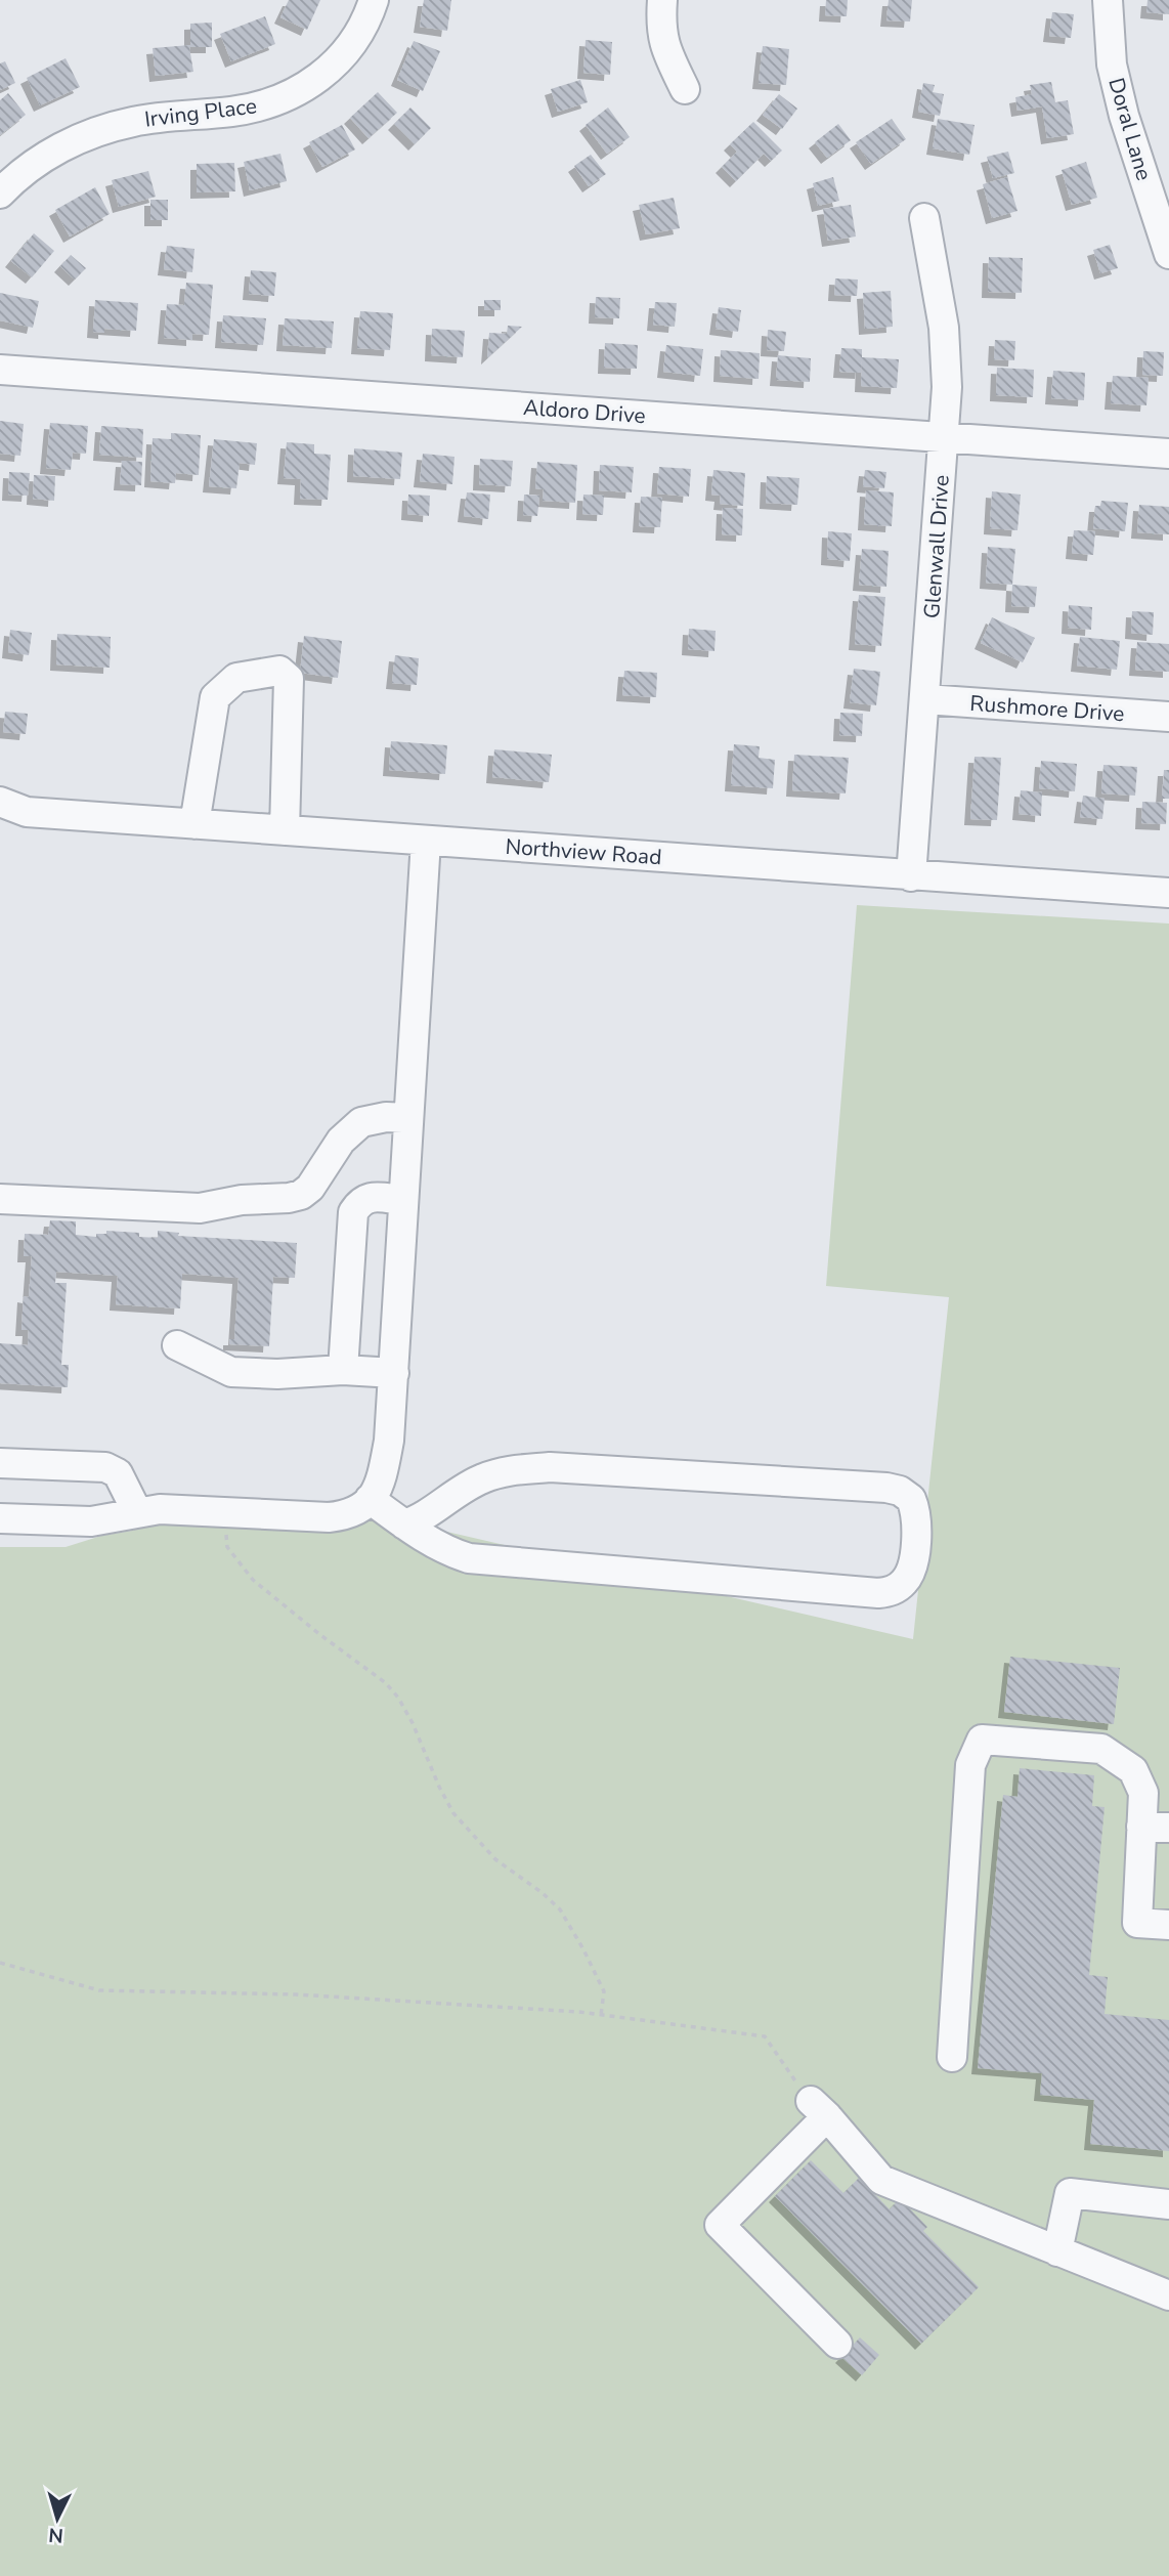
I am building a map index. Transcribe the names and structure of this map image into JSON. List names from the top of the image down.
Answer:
{
  "streets": {
    "street": [
      "Irving Place",
      "Doral Lane",
      "Aldoro Drive",
      "Glenwall Drive",
      "Rushmore Drive",
      "Northview Road"
    ]
  },
  "crossings": [
    ["Aldoro Drive", "Glenwall Drive"],
    ["Glenwall Drive", "Rushmore Drive"],
    ["Glenwall Drive", "Northview Road"]
  ],
  "north": "bottom"
}
